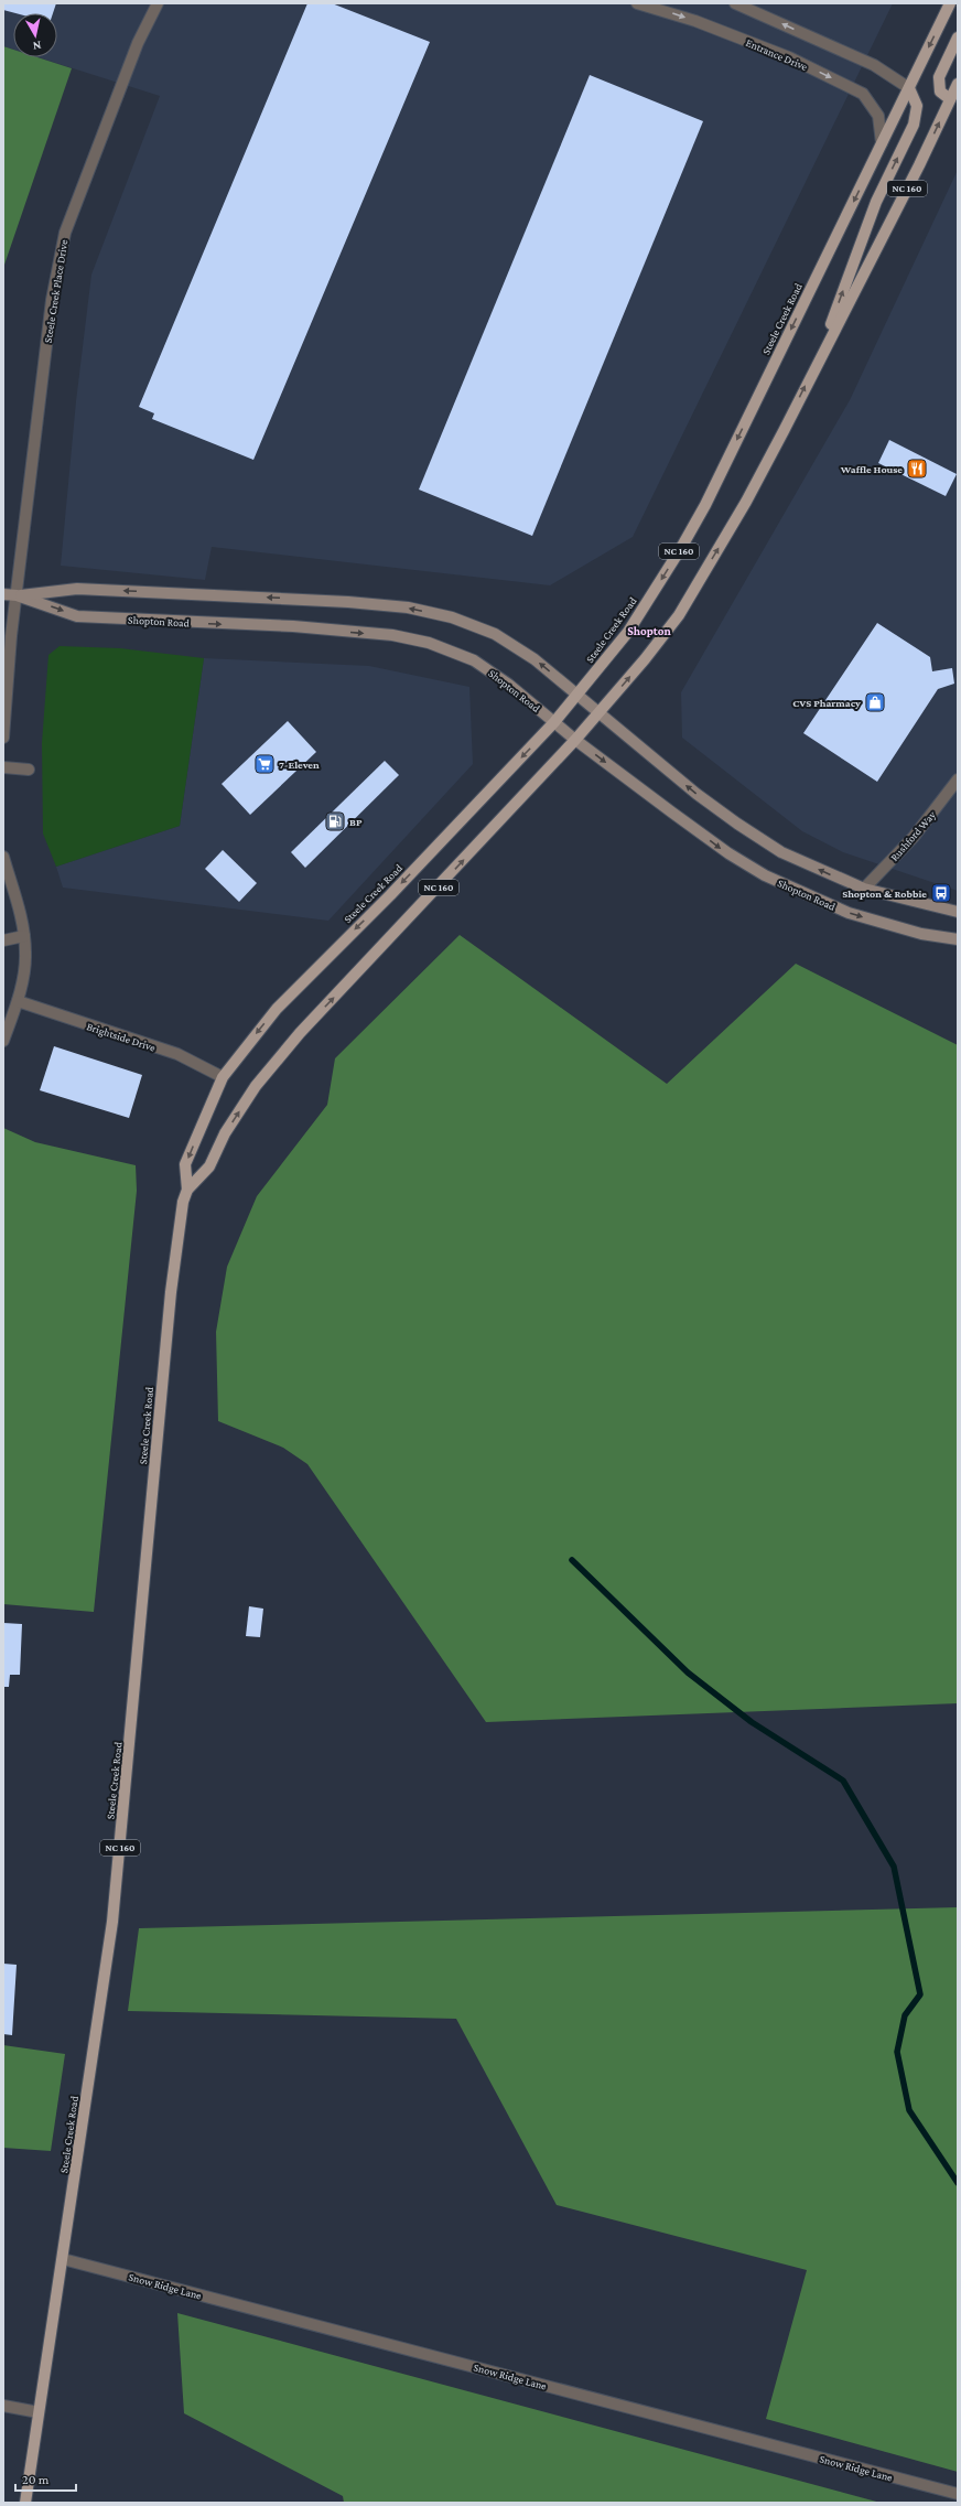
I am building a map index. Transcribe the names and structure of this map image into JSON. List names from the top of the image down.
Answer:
{
  "streets": {
    "main road": ["NC 160", "Steele Creek Road"],
    "street": [
      "Entrance Drive",
      "Steele Creek Place Drive",
      "Shopton Road",
      "Rushford Way",
      "Brightside Drive",
      "Snow Ridge Lane"
    ]
  },
  "crossings": [
    ["Entrance Drive", "Steele Creek Road"],
    ["Steele Creek Place Drive", "Shopton Road"],
    ["Steele Creek Road", "Shopton Road"],
    ["Steele Creek Road", "Brightside Drive"],
    ["Steele Creek Road", "Snow Ridge Lane"],
    ["Shopton Road", "Rushford Way"]
  ],
  "districts": ["Shopton"],
  "places": {
    "restaurant": ["Waffle House"],
    "shop": ["CVS Pharmacy"],
    "supermarket": ["7-Eleven"],
    "fuel station": ["BP"],
    "bus stop": ["Shopton & Robbie"]
  },
  "scale_bar": "20 m",
  "north": "bottom"
}
